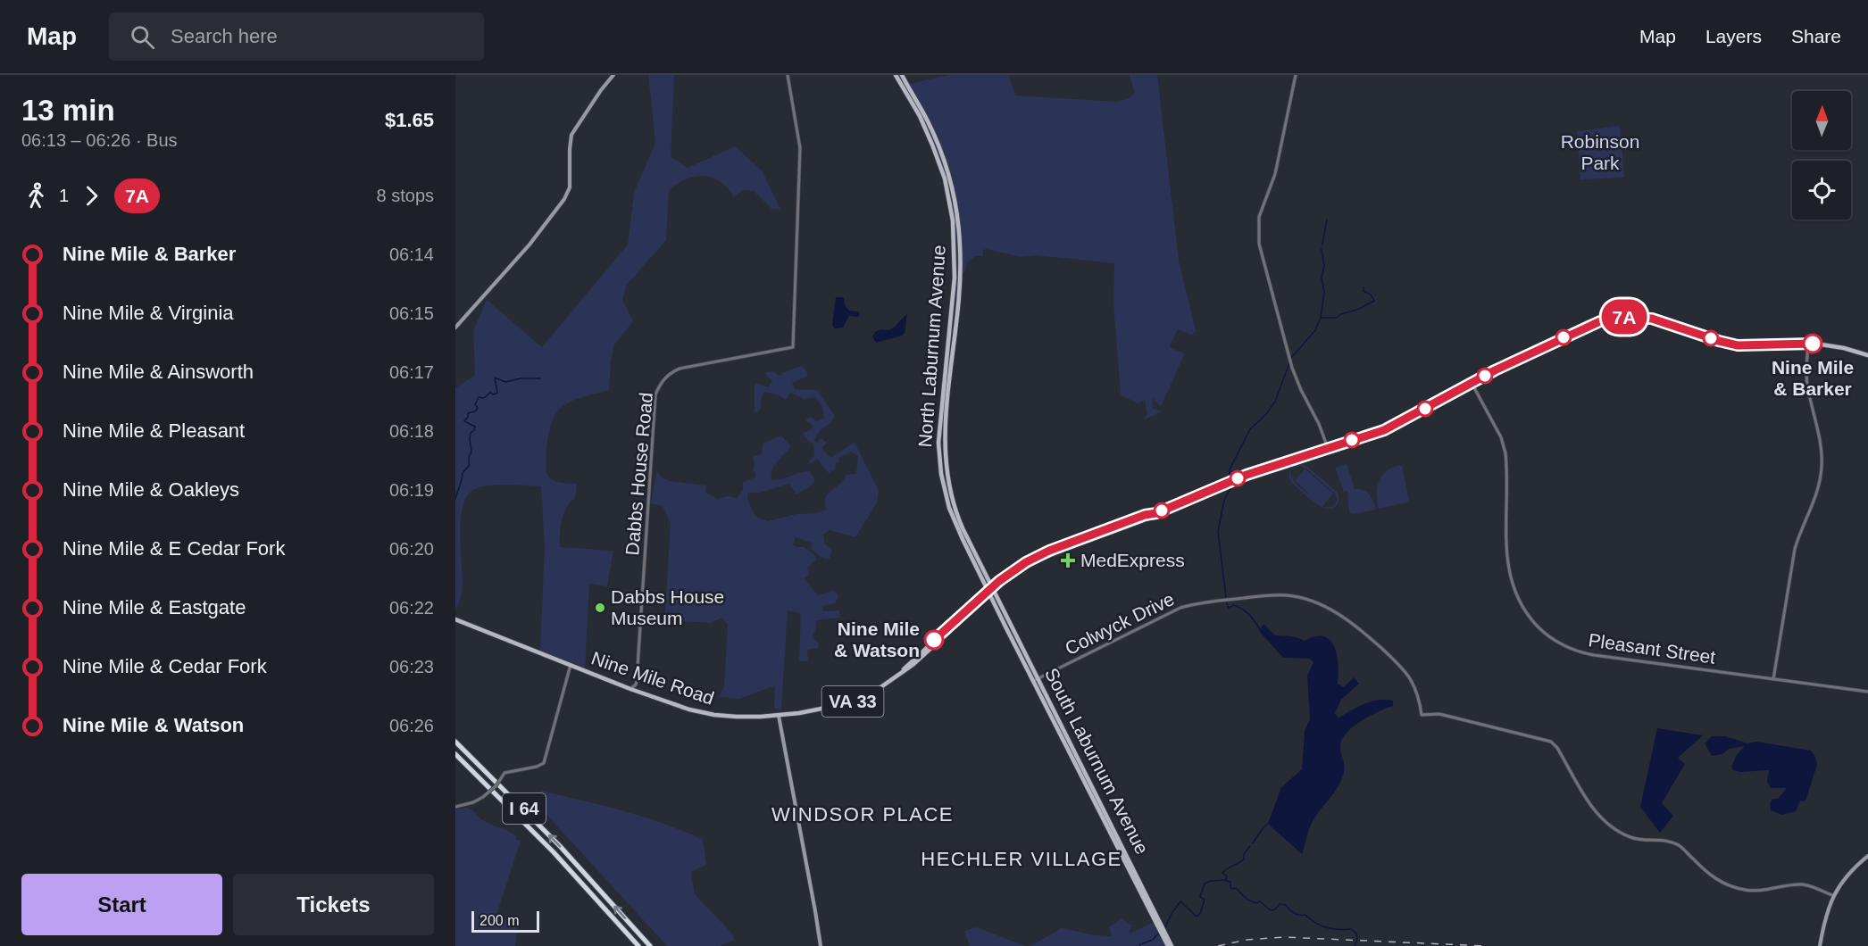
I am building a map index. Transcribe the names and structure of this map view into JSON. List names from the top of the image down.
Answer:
{
  "streets": {
    "highway": ["I 64"],
    "main road": [
      "North Laburnum Avenue",
      "Nine Mile Road",
      "VA 33",
      "South Laburnum Avenue"
    ],
    "street": ["Dabbs House Road", "Colwyck Drive", "Pleasant Street"]
  },
  "crossings": [
    ["North Laburnum Avenue", "Nine Mile Road"],
    ["North Laburnum Avenue", "South Laburnum Avenue"],
    ["Dabbs House Road", "Nine Mile Road"],
    ["Colwyck Drive", "South Laburnum Avenue"],
    ["Pleasant Street", "Nine Mile Road"],
    ["Nine Mile Road", "South Laburnum Avenue"]
  ],
  "districts": ["WINDSOR PLACE", "HECHLER VILLAGE"],
  "parks": ["Robinson Park"],
  "places": {
    "other": ["Nine Mile & Barker", "Dabbs House Museum", "Nine Mile & Watson"],
    "health": ["MedExpress"]
  },
  "lines": ["bus line 7A"],
  "scale_bar": "200 m",
  "north": "top",
  "page": {
    "header": "Map",
    "search": "Search here",
    "nav": ["Map", "Layers", "Share"],
    "heading": ["13 min", "06:13 – 06:26 · Bus", "$1.65"],
    "on_map": "7A",
    "legs": ["1", "7A", "8 stops"],
    "list": [
      {
        "name": "Nine Mile & Barker",
        "value": "06:14"
      },
      {
        "name": "Nine Mile & Virginia",
        "value": "06:15"
      },
      {
        "name": "Nine Mile & Ainsworth",
        "value": "06:17"
      },
      {
        "name": "Nine Mile & Pleasant",
        "value": "06:18"
      },
      {
        "name": "Nine Mile & Oakleys",
        "value": "06:19"
      },
      {
        "name": "Nine Mile & E Cedar Fork",
        "value": "06:20"
      },
      {
        "name": "Nine Mile & Eastgate",
        "value": "06:22"
      },
      {
        "name": "Nine Mile & Cedar Fork",
        "value": "06:23"
      },
      {
        "name": "Nine Mile & Watson",
        "value": "06:26"
      }
    ],
    "buttons": ["Start", "Tickets"],
    "scale": "200 m"
  }
}
